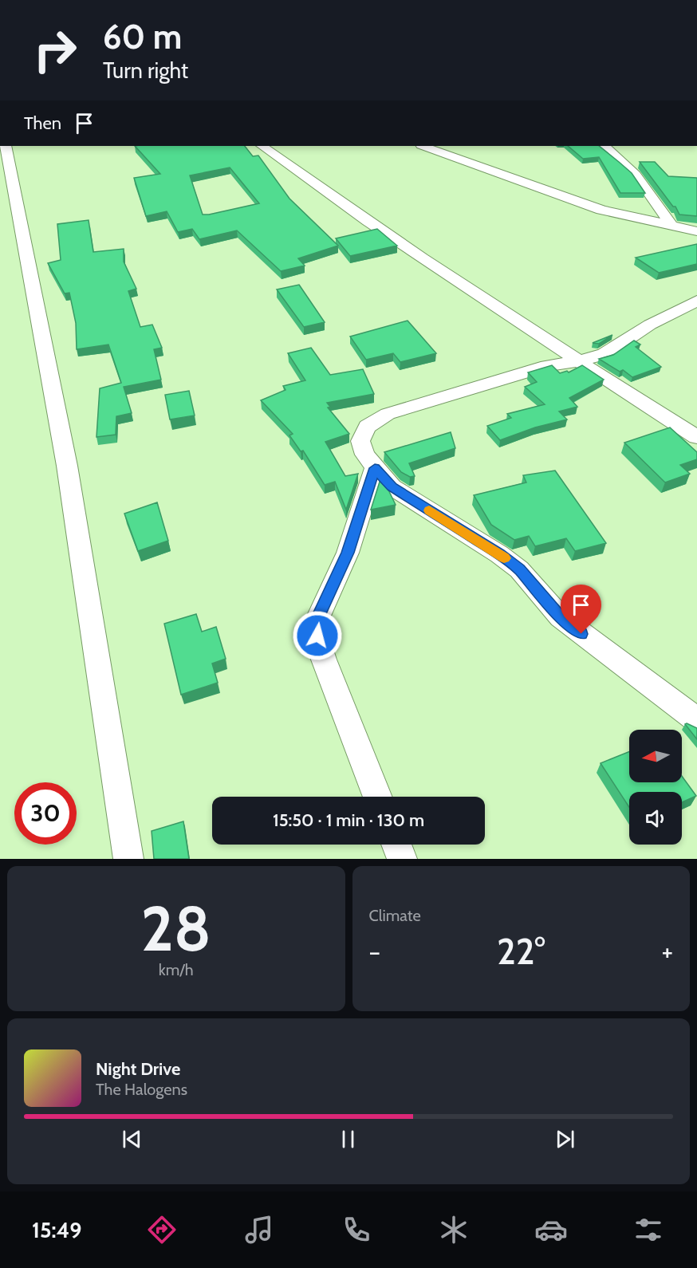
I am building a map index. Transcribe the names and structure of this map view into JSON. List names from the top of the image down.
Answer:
{
  "north": "left",
  "page": {
    "turn": ["60 m", "Turn right"],
    "then": "Then",
    "limit": "30",
    "trip": "15:50 · 1 min · 130 m",
    "tile": [
      ["28", "km/h"],
      "Climate"
    ],
    "heat": ["−", "22°", "+"],
    "song": ["Night Drive", "The Halogens"],
    "tabs": "15:49"
  }
}
